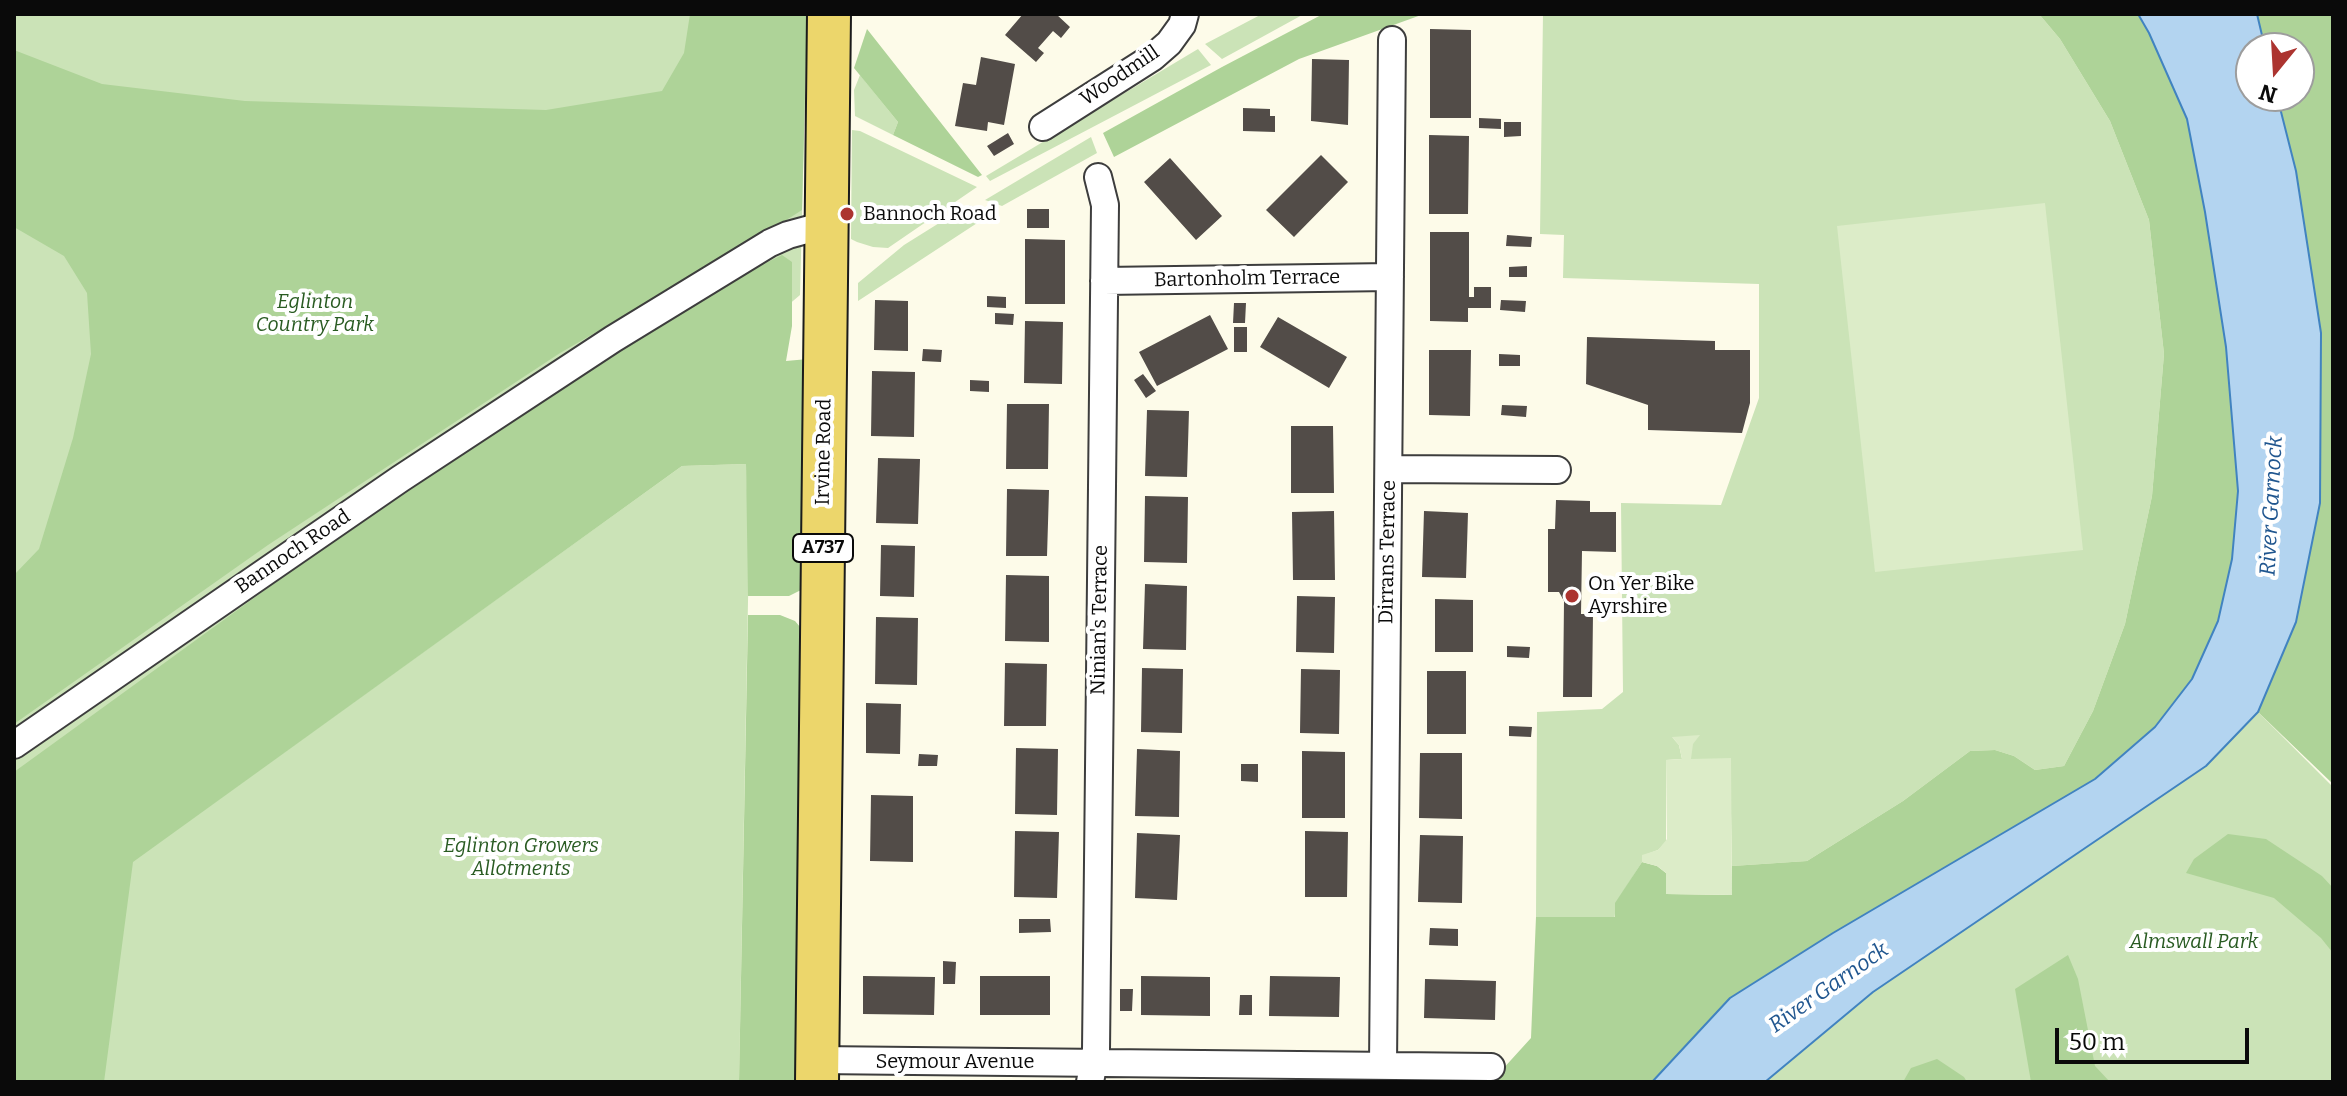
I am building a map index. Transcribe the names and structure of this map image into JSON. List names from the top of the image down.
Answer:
{
  "streets": {
    "main road": ["Irvine Road", "A737"],
    "street": [
      "Woodmill",
      "Bartonholm Terrace",
      "Bannoch Road",
      "Dirrans Terrace",
      "Ninian's Terrace",
      "Seymour Avenue"
    ]
  },
  "crossings": [
    ["Bartonholm Terrace", "Dirrans Terrace"],
    ["Bartonholm Terrace", "Ninian's Terrace"],
    ["Irvine Road", "Bannoch Road"],
    ["Irvine Road", "Seymour Avenue"],
    ["Dirrans Terrace", "Seymour Avenue"],
    ["Ninian's Terrace", "Seymour Avenue"]
  ],
  "water": ["River Garnock"],
  "parks": ["Eglinton Country Park", "Eglinton Growers Allotments", "Almswall Park"],
  "places": ["Bannoch Road", "On Yer Bike Ayrshire"],
  "scale_bar": "50 m",
  "north": "bottom"
}
